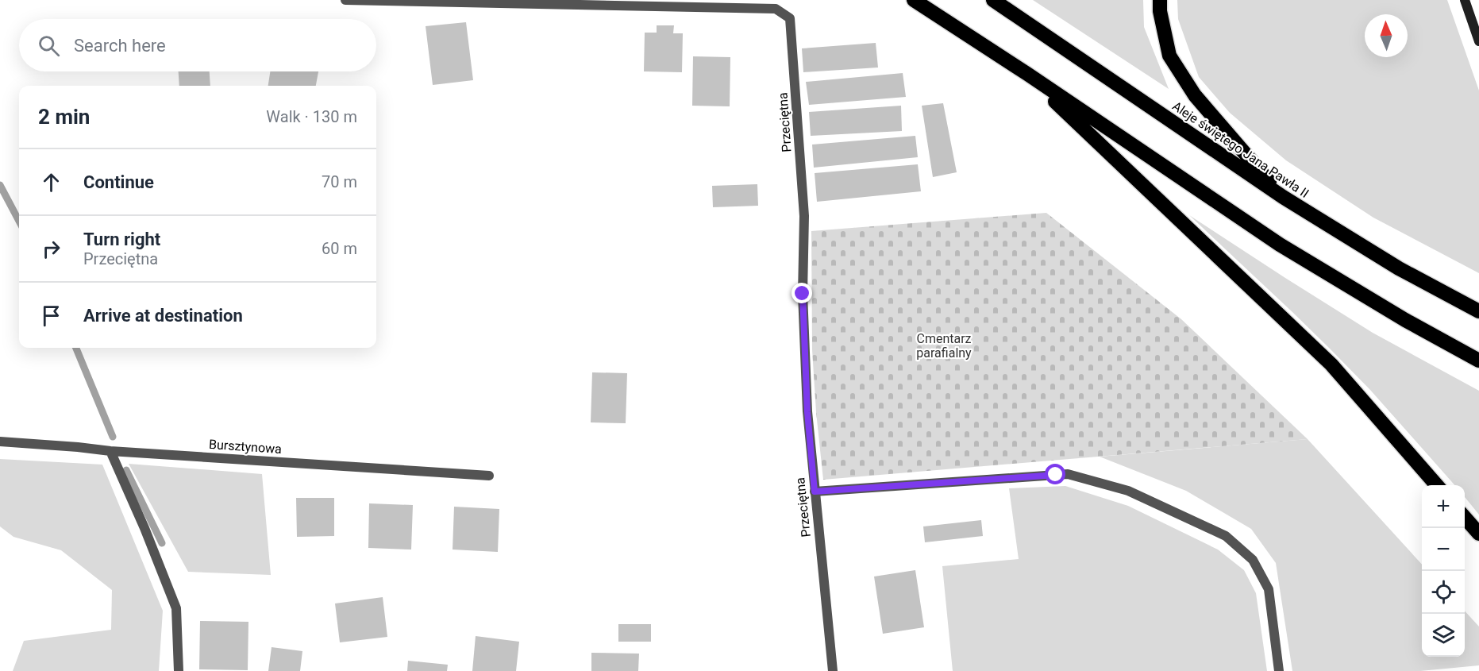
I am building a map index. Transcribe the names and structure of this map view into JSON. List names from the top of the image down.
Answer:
{
  "streets": {
    "highway": ["Aleje świętego Jana Pawła II"],
    "street": ["Przeciętna", "Bursztynowa"]
  },
  "parks": ["Cmentarz parafialny"],
  "north": "top",
  "page": {
    "search": "Search here",
    "heading": ["2 min", "Walk · 130 m"],
    "list": [
      ["Continue", "70 m"],
      ["Turn right", "Przeciętna", "60 m"],
      "Arrive at destination"
    ],
    "map_buttons": ["+", "−"]
  }
}
